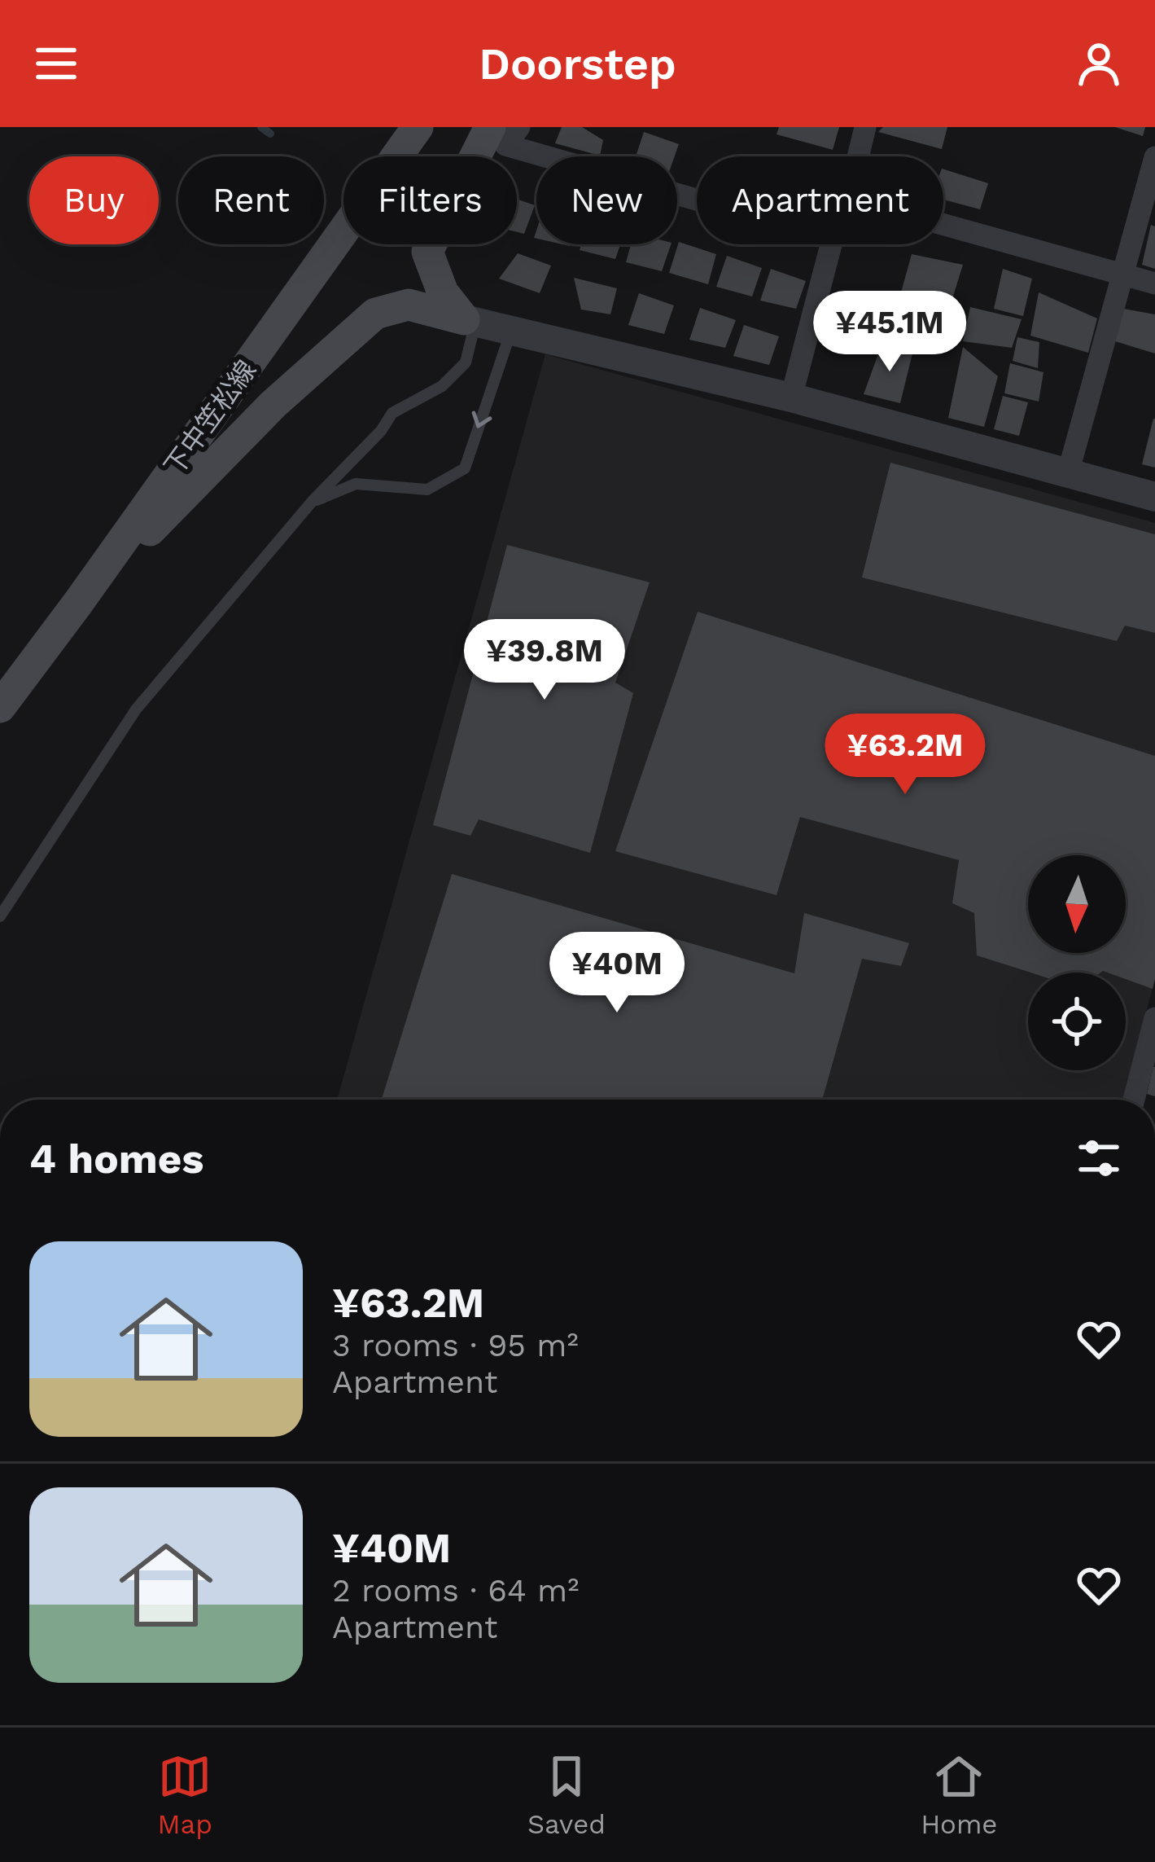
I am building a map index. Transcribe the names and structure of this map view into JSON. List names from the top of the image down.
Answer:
{
  "streets": {
    "main road": ["下中笠松線"]
  },
  "north": "bottom",
  "page": {
    "header": "Doorstep",
    "chip": [
      "Buy",
      "Rent",
      "Filters",
      "New",
      "Apartment"
    ],
    "price": [
      "¥45.1M",
      "¥39.8M",
      "¥63.2M",
      "¥40M"
    ],
    "heading": "4 homes",
    "list": [
      {
        "name": "¥63.2M",
        "note": "3 rooms · 95 m² · Apartment"
      },
      {
        "name": "¥40M",
        "note": "2 rooms · 64 m² · Apartment"
      }
    ],
    "tabs": ["Map", "Saved", "Home"]
  }
}
